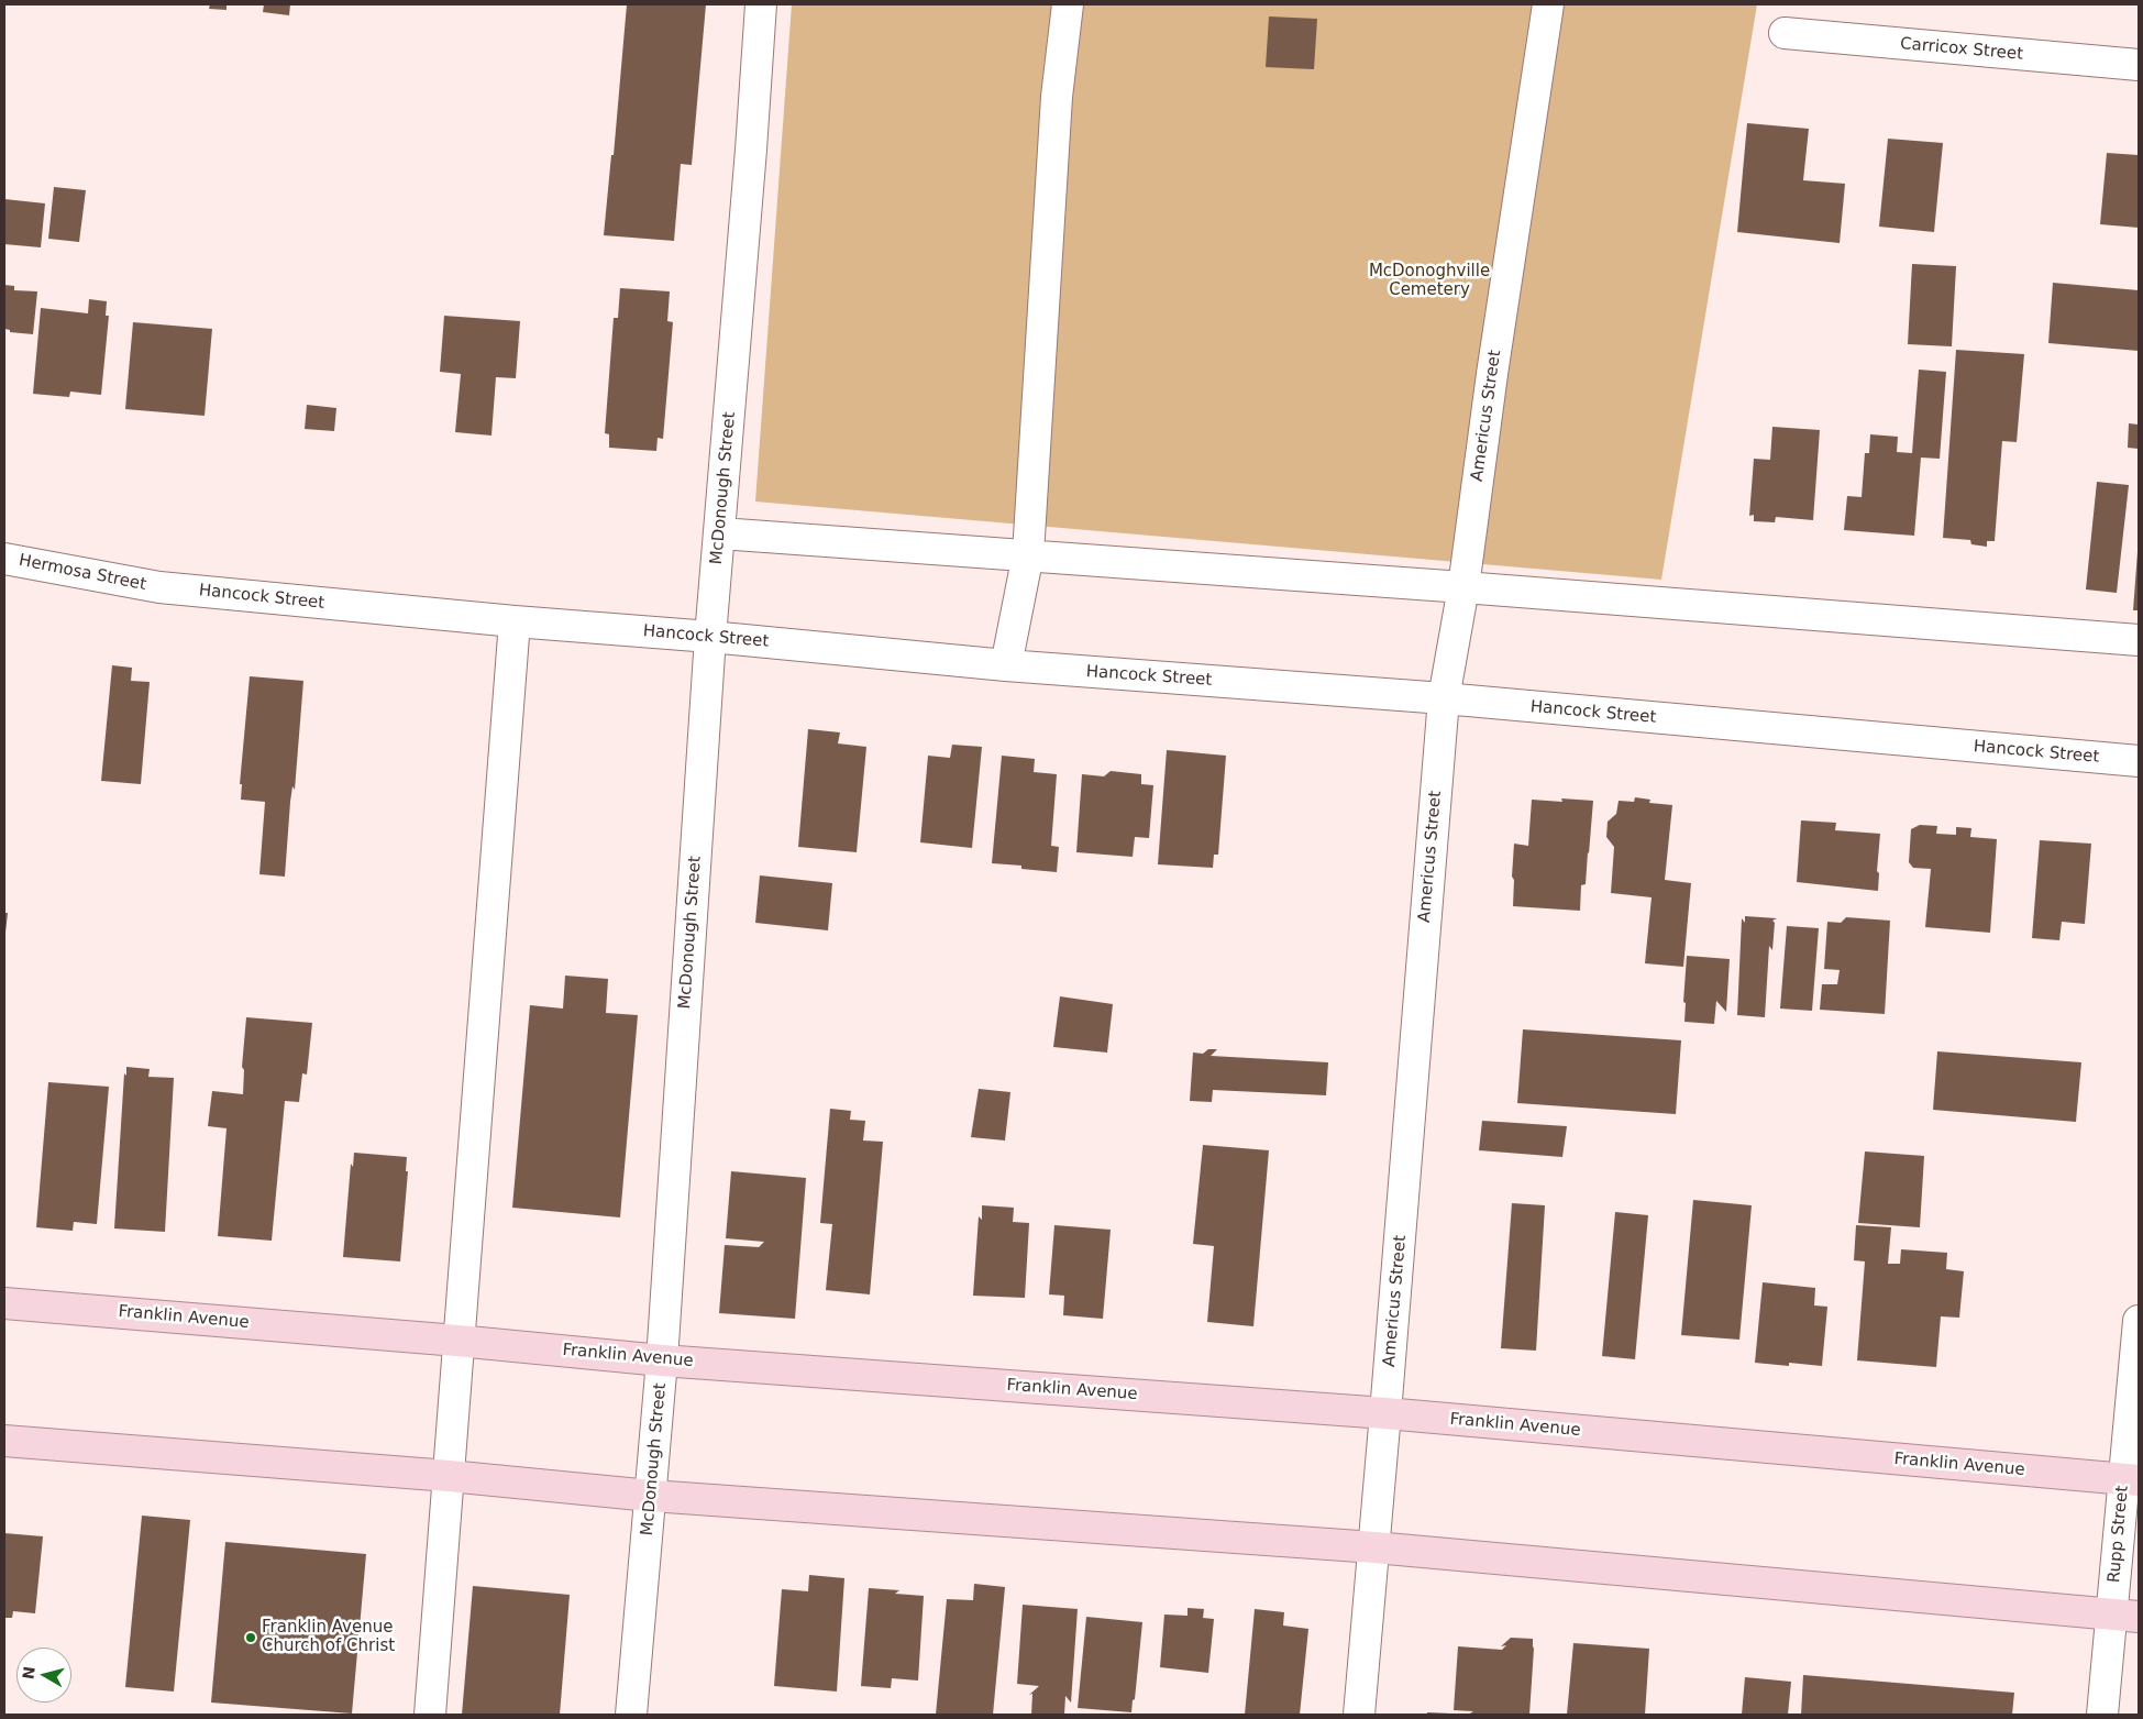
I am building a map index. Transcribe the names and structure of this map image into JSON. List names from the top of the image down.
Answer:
{
  "streets": {
    "main road": ["Franklin Avenue"],
    "street": [
      "Carricox Street",
      "Americus Street",
      "McDonough Street",
      "Hermosa Street",
      "Hancock Street",
      "Rupp Street"
    ]
  },
  "crossings": [
    ["Americus Street", "Hancock Street"],
    ["Americus Street", "Franklin Avenue"],
    ["McDonough Street", "Hancock Street"],
    ["McDonough Street", "Franklin Avenue"],
    ["Hermosa Street", "Hancock Street"],
    ["Franklin Avenue", "Rupp Street"]
  ],
  "parks": ["McDonoghville Cemetery"],
  "places": ["Franklin Avenue Church of Christ"],
  "north": "left"
}
